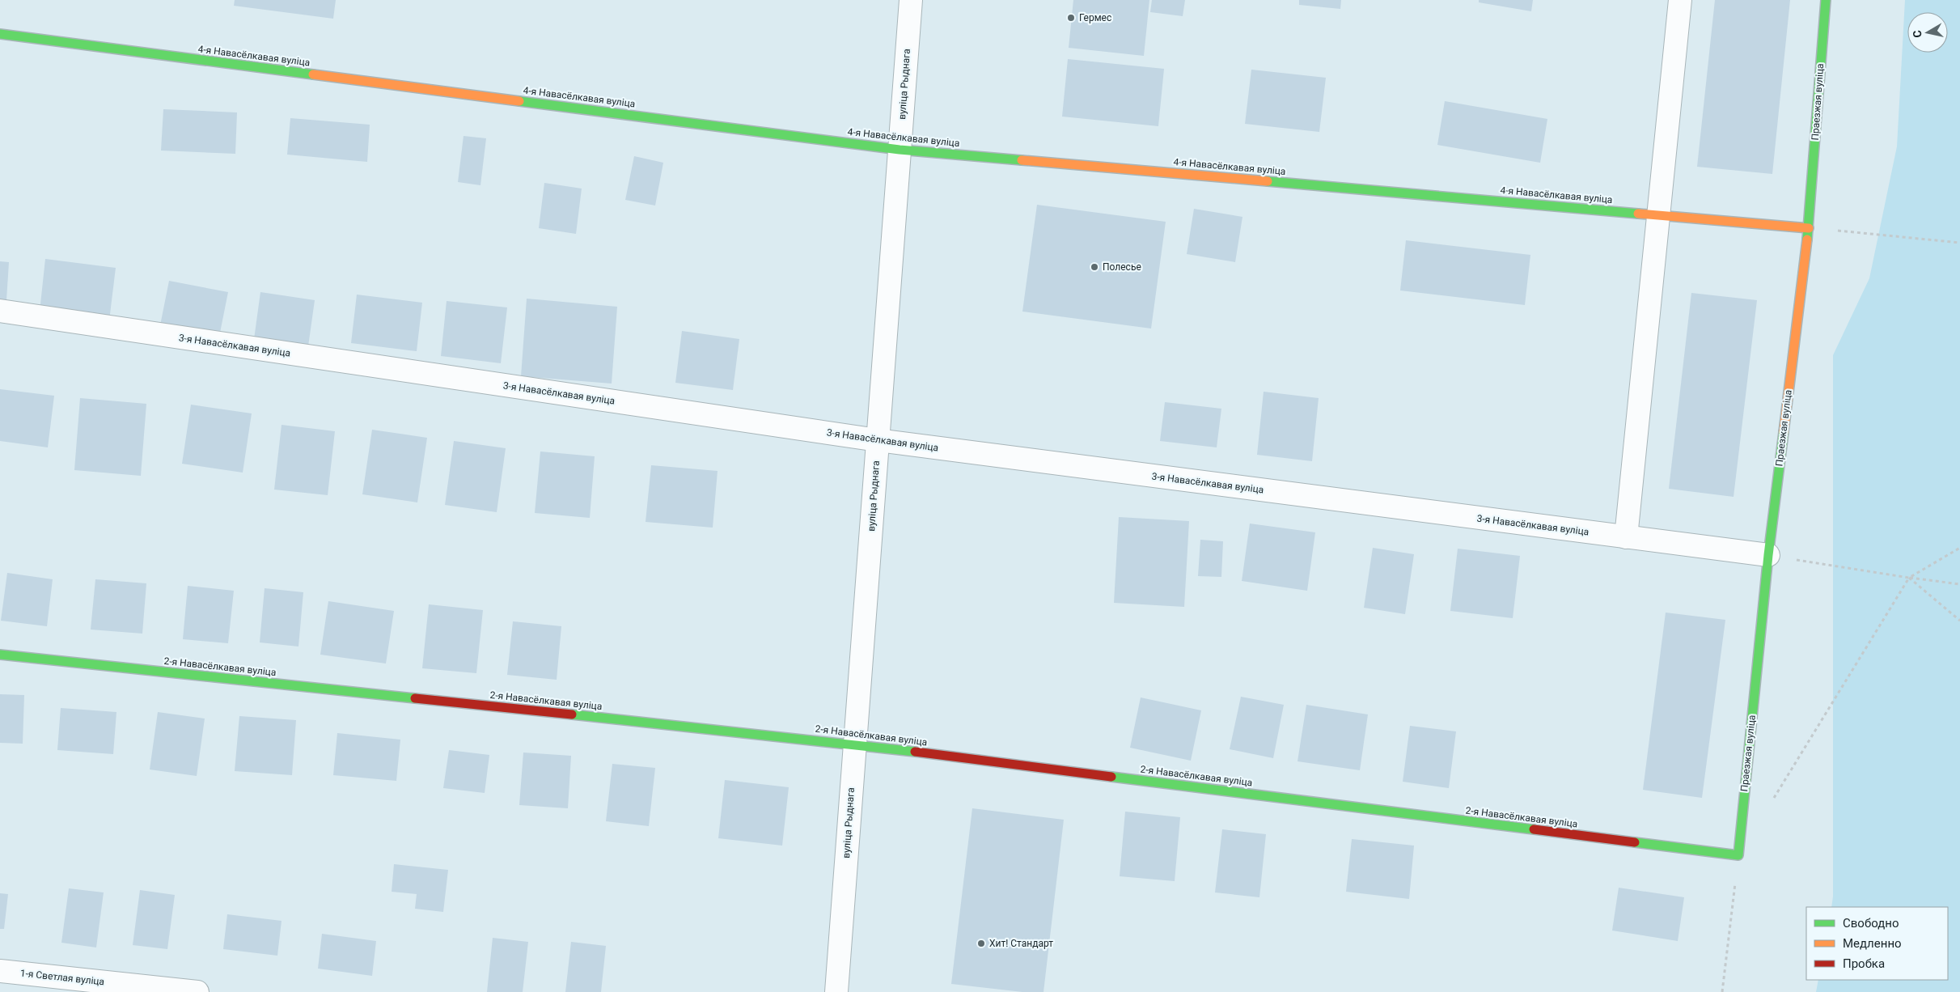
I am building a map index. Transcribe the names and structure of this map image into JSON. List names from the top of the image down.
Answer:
{
  "streets": {
    "street": [
      "4-я Навасёлкавая вуліца",
      "вуліца Рыднага",
      "Праезжая вуліца",
      "3-я Навасёлкавая вуліца",
      "2-я Навасёлкавая вуліца",
      "1-я Светлая вуліца"
    ]
  },
  "crossings": [
    ["4-я Навасёлкавая вуліца", "вуліца Рыднага"],
    ["4-я Навасёлкавая вуліца", "Праезжая вуліца"],
    ["вуліца Рыднага", "3-я Навасёлкавая вуліца"],
    ["вуліца Рыднага", "2-я Навасёлкавая вуліца"],
    ["Праезжая вуліца", "3-я Навасёлкавая вуліца"],
    ["Праезжая вуліца", "2-я Навасёлкавая вуліца"]
  ],
  "places": ["Гермес", "Полесье", "Хит! Стандарт"],
  "legend": ["Свободно", "Медленно", "Пробка"],
  "north": "left"
}
